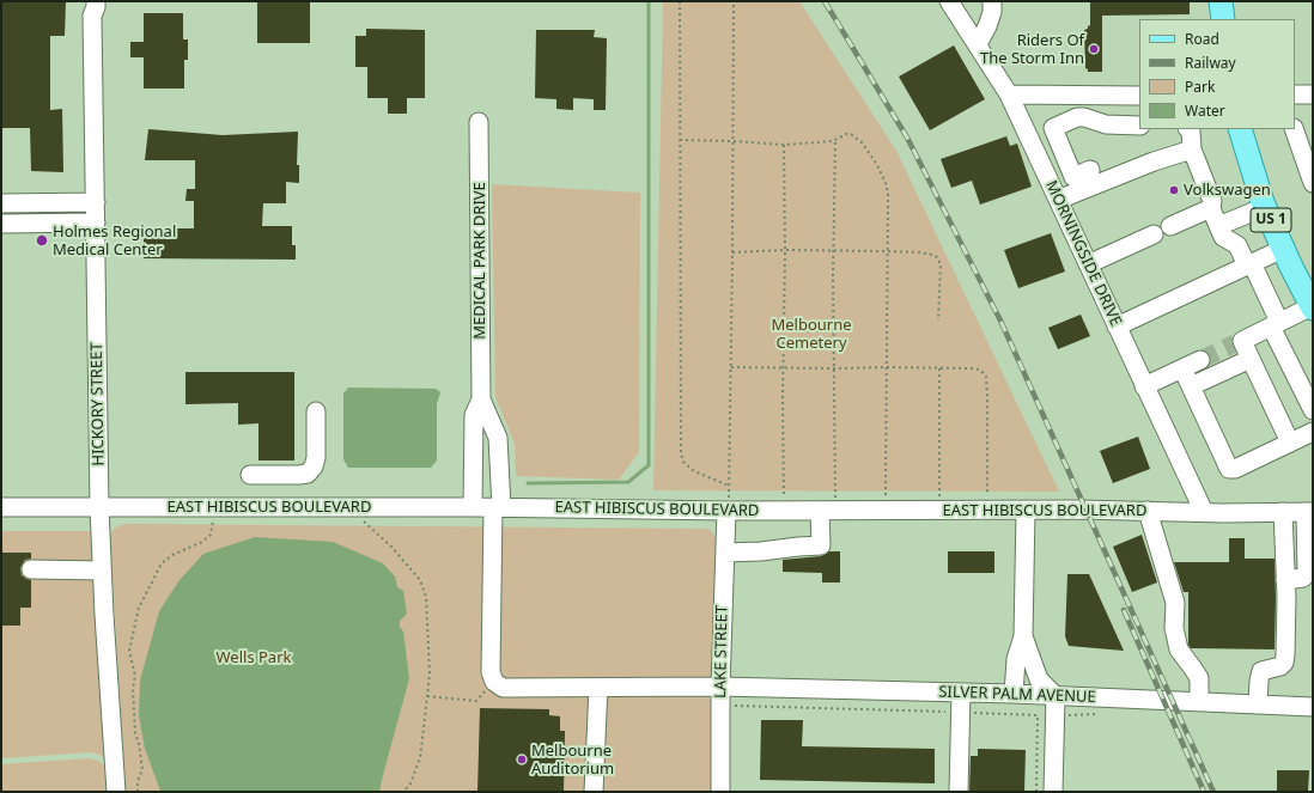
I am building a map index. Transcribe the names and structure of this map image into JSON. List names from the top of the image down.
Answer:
{
  "streets": {
    "main road": ["US 1"],
    "street": [
      "MORNINGSIDE DRIVE",
      "MEDICAL PARK DRIVE",
      "HICKORY STREET",
      "EAST HIBISCUS BOULEVARD",
      "LAKE STREET",
      "SILVER PALM AVENUE"
    ]
  },
  "crossings": [
    ["MORNINGSIDE DRIVE", "EAST HIBISCUS BOULEVARD"],
    ["MEDICAL PARK DRIVE", "EAST HIBISCUS BOULEVARD"],
    ["MEDICAL PARK DRIVE", "SILVER PALM AVENUE"],
    ["HICKORY STREET", "EAST HIBISCUS BOULEVARD"],
    ["EAST HIBISCUS BOULEVARD", "LAKE STREET"],
    ["LAKE STREET", "SILVER PALM AVENUE"]
  ],
  "parks": ["Melbourne Cemetery", "Wells Park"],
  "places": [
    "Riders Of The Storm Inn",
    "Volkswagen",
    "Holmes Regional Medical Center",
    "Melbourne Auditorium"
  ],
  "legend": [
    "Road",
    "Railway",
    "Park",
    "Water"
  ]
}
